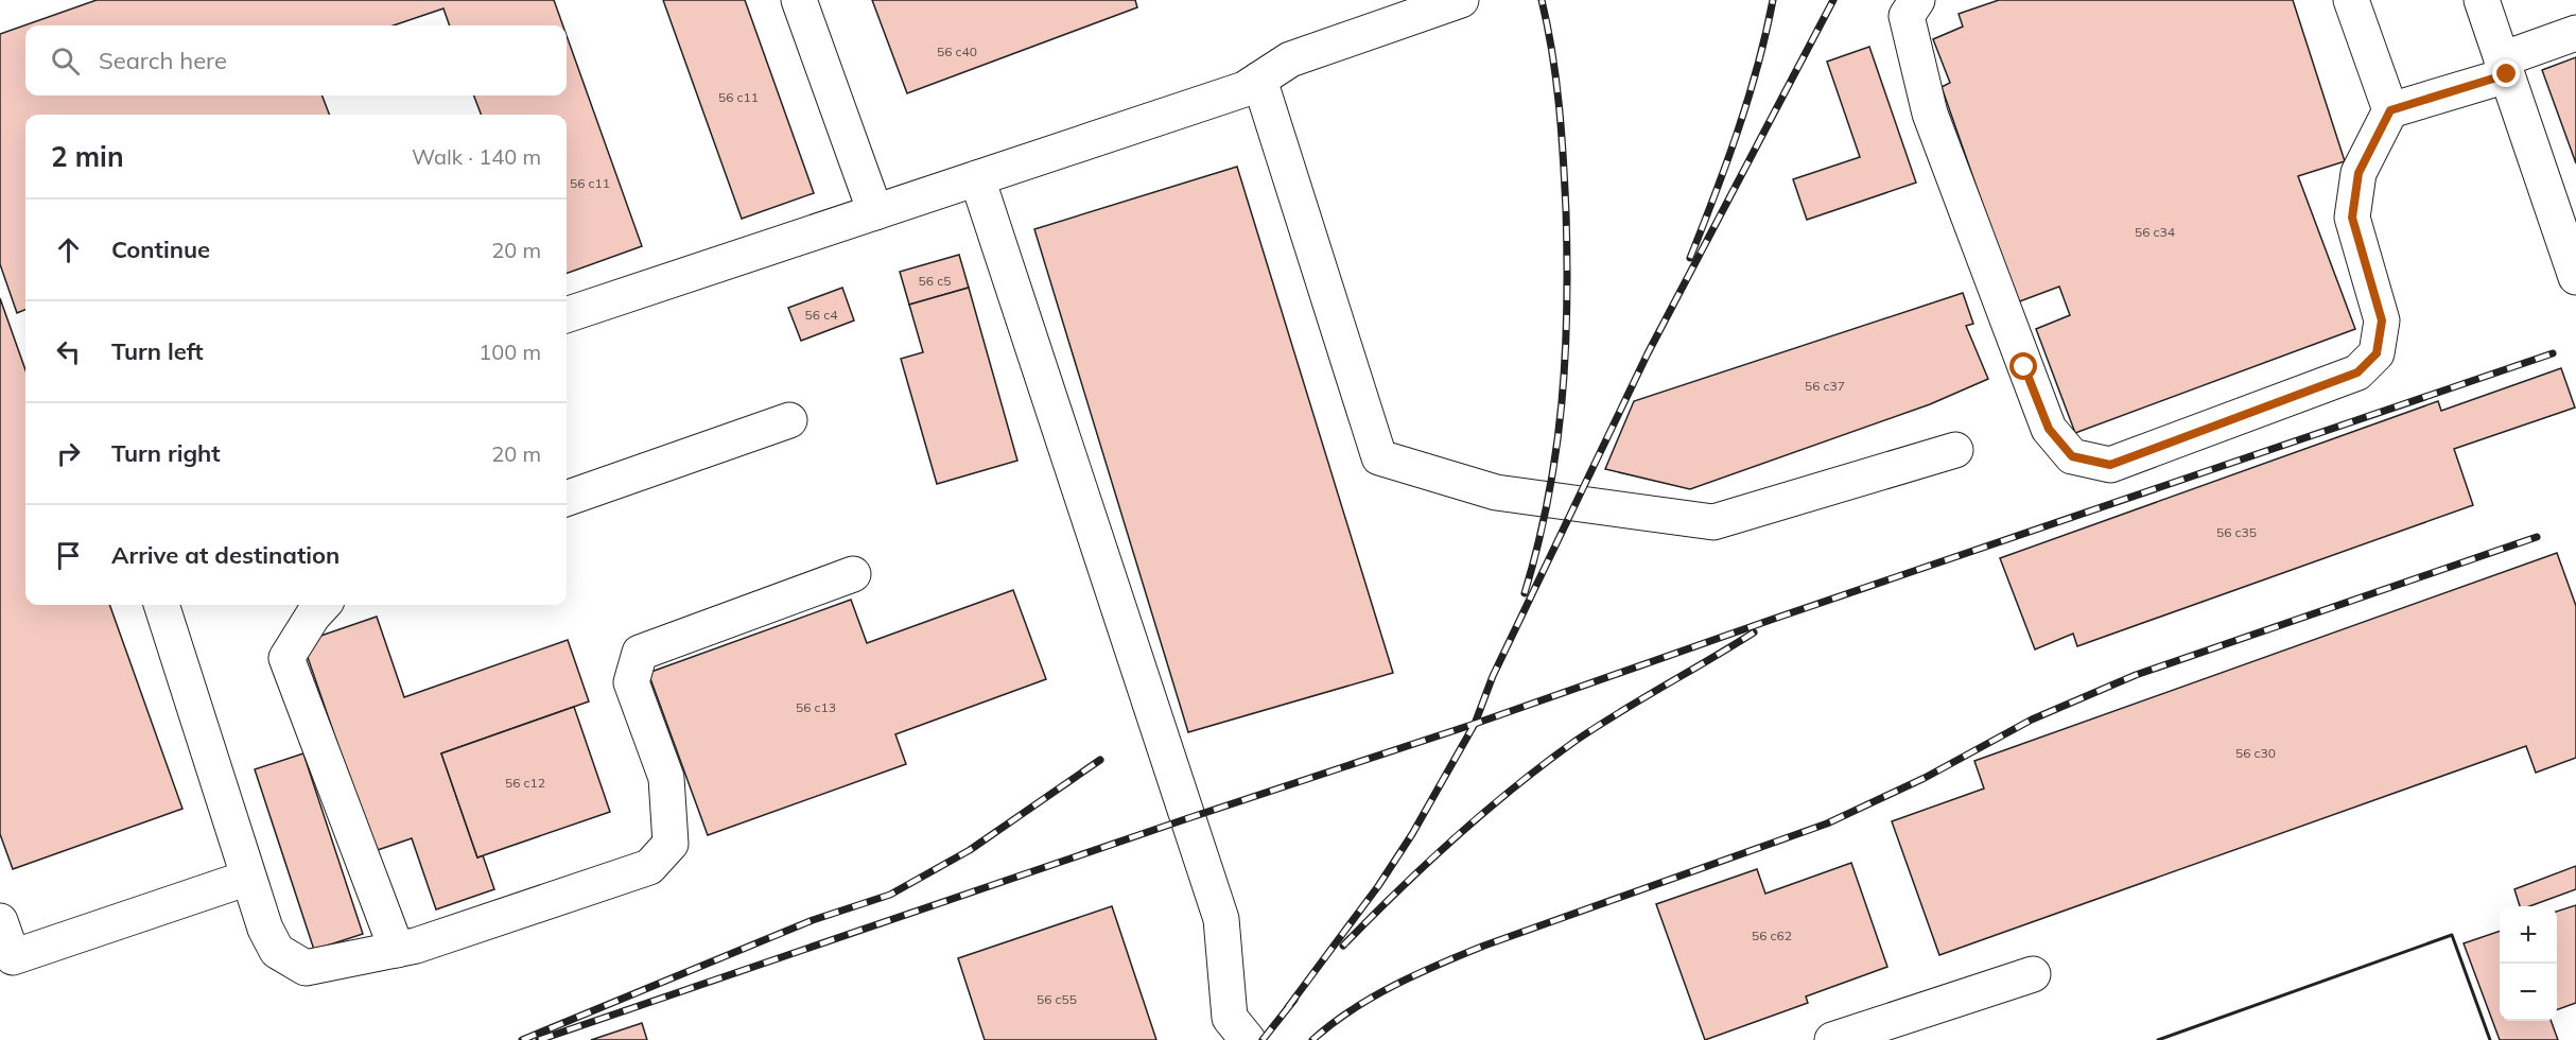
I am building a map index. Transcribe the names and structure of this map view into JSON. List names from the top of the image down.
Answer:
{
  "house_numbers": [
    "56 с40",
    "56 с11",
    "56 с11",
    "56 с34",
    "56 с5",
    "56 с4",
    "56 с37",
    "56 с35",
    "56 с13",
    "56 с30",
    "56 с12",
    "56 с62",
    "56 с55"
  ],
  "page": {
    "search": "Search here",
    "heading": ["2 min", "Walk · 140 m"],
    "list": [
      ["Continue", "20 m"],
      ["Turn left", "100 m"],
      ["Turn right", "20 m"],
      "Arrive at destination"
    ],
    "map_buttons": ["+", "−"]
  }
}
